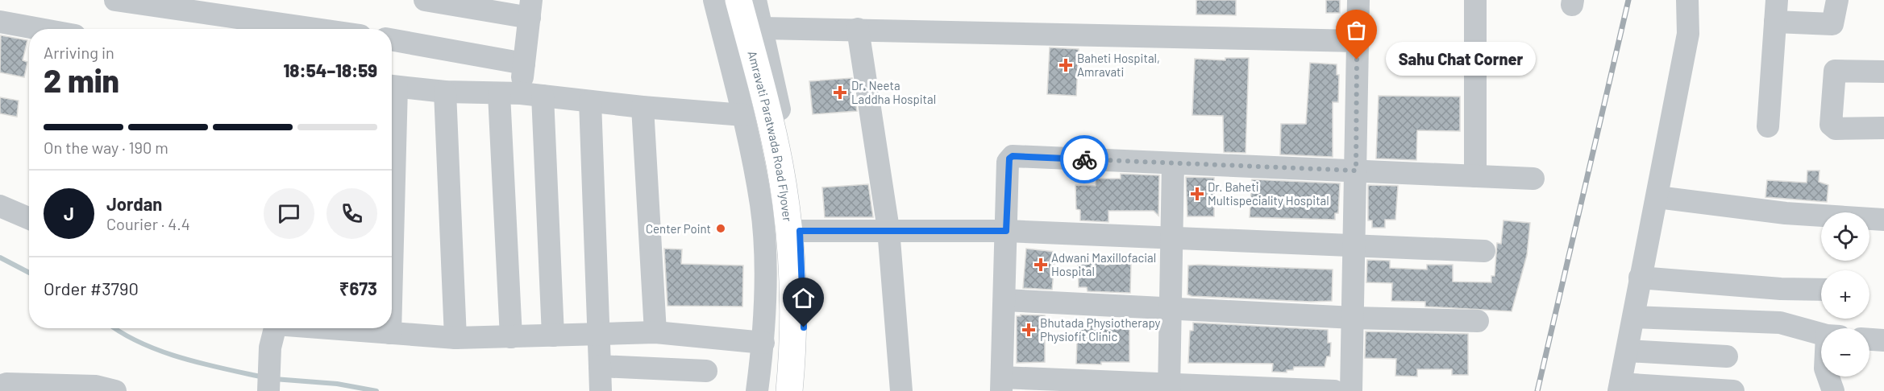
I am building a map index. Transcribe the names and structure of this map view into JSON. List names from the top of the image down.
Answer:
{
  "streets": {
    "main road": ["Amravati Paratwada Road Flyover"]
  },
  "places": {
    "other": ["Sahu Chat Corner", "Center Point"],
    "health": [
      "Baheti Hospital, Amravati",
      "Dr. Neeta Laddha Hospital",
      "Dr. Baheti Multispeciality Hospital",
      "Adwani Maxillofacial Hospital",
      "Bhutada Physiotherapy Physiofit Clinic"
    ]
  },
  "page": {
    "heading": ["2 min", "Arriving in", "18:54–18:59"],
    "panel": [
      "Jordan",
      "Courier · 4.4",
      "Order #3790",
      "₹673"
    ],
    "bubble": "Sahu Chat Corner",
    "bar": "On the way · 190 m",
    "round": "J",
    "map_buttons": ["+", "−"]
  }
}
